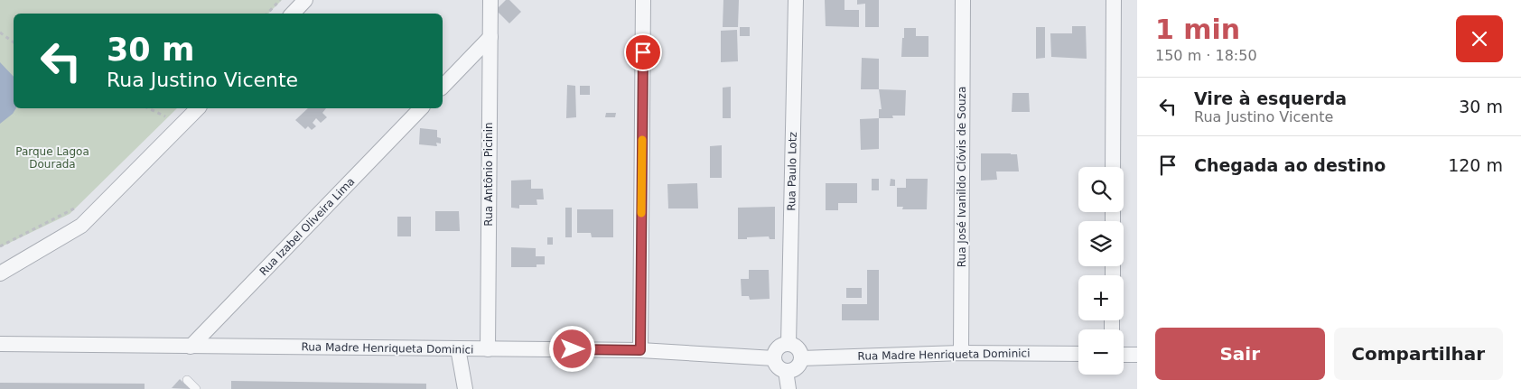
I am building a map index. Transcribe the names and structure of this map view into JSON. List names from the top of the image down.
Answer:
{
  "streets": {
    "street": [
      "Rua Paulo Lotz",
      "Rua Antônio Picinin",
      "Rua José Ivanildo Clóvis de Souza",
      "Rua Izabel Oliveira Lima",
      "Rua Madre Henriqueta Dominici"
    ]
  },
  "crossings": [
    ["Rua Paulo Lotz", "Rua Madre Henriqueta Dominici"],
    ["Rua Antônio Picinin", "Rua Madre Henriqueta Dominici"],
    ["Rua José Ivanildo Clóvis de Souza", "Rua Madre Henriqueta Dominici"],
    ["Rua Izabel Oliveira Lima", "Rua Madre Henriqueta Dominici"]
  ],
  "parks": ["Parque Lagoa Dourada"],
  "page": {
    "heading": ["1 min", "150 m · 18:50"],
    "turn": ["30 m", "Rua Justino Vicente"],
    "list": [
      {
        "name": "Vire à esquerda",
        "note": "Rua Justino Vicente",
        "value": "30 m"
      },
      {
        "name": "Chegada ao destino",
        "value": "120 m"
      }
    ],
    "map_buttons": ["+", "−"],
    "buttons": ["Sair", "Compartilhar"]
  }
}
